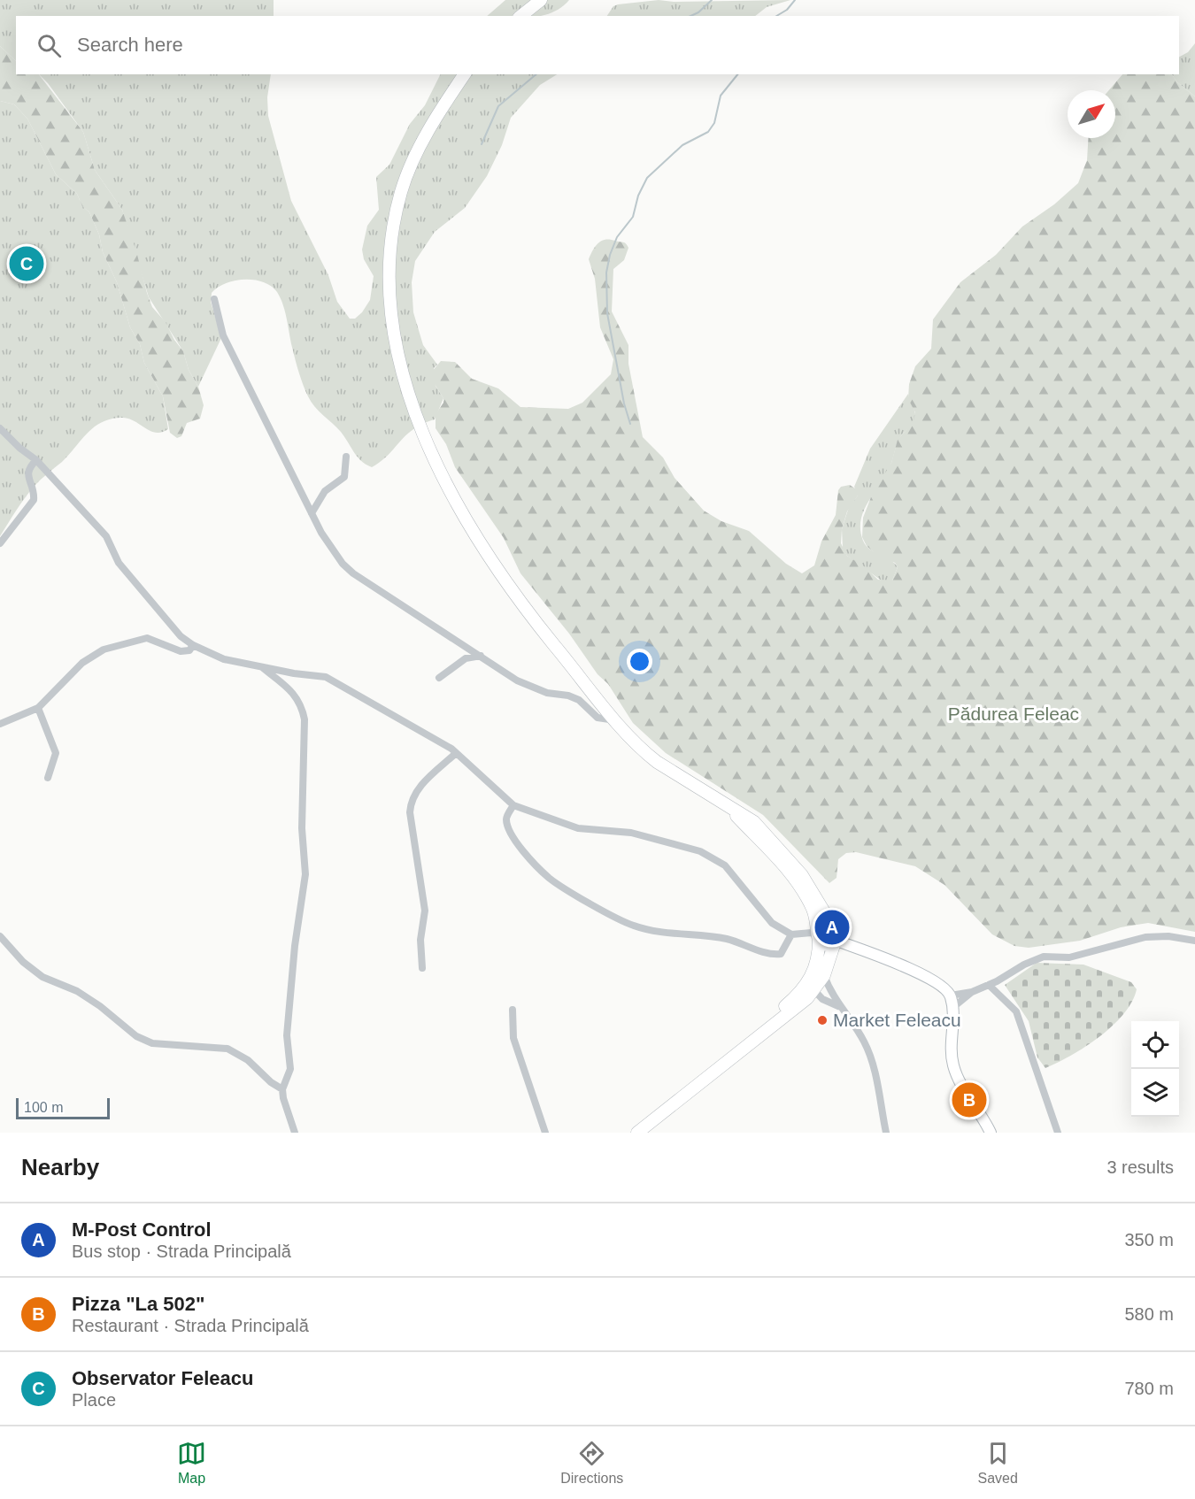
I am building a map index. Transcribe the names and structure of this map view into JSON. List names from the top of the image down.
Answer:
{
  "parks": ["Pădurea Feleac"],
  "places": ["Market Feleacu"],
  "scale_bar": "100 m",
  "north": "top right",
  "page": {
    "search": "Search here",
    "pins": ["C", "A", "B"],
    "scale": "100 m",
    "heading": ["Nearby", "3 results"],
    "list": [
      {
        "mark": "A",
        "name": "M-Post Control",
        "note": "Bus stop · Strada Principală",
        "value": "350 m"
      },
      {
        "mark": "B",
        "name": "Pizza \"La 502\"",
        "note": "Restaurant · Strada Principală",
        "value": "580 m"
      },
      {
        "mark": "C",
        "name": "Observator Feleacu",
        "note": "Place",
        "value": "780 m"
      }
    ],
    "nav": ["Map", "Directions", "Saved"]
  }
}
